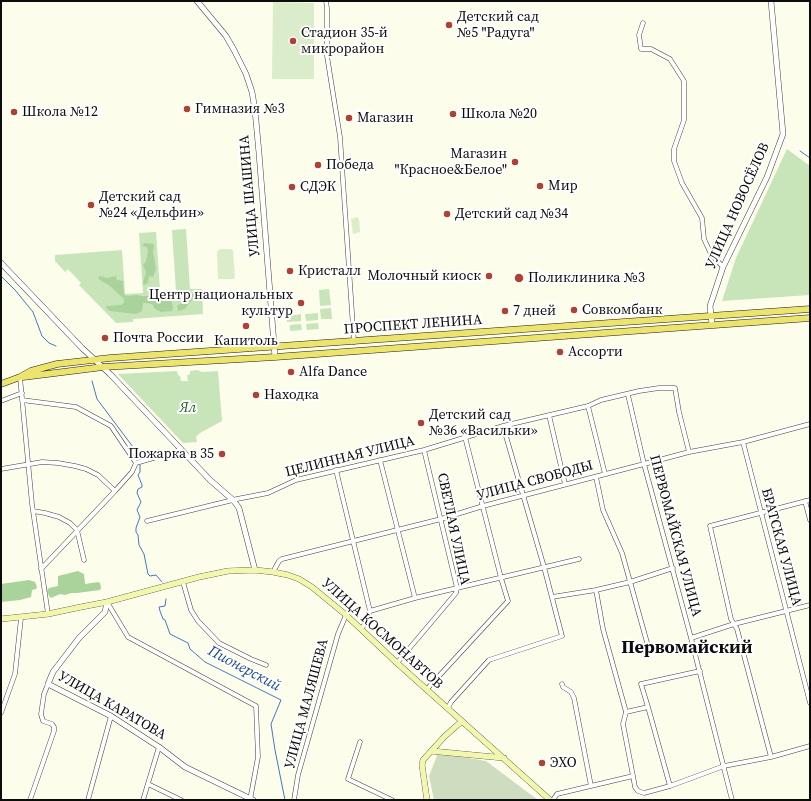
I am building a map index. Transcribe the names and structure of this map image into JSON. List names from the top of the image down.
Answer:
{
  "streets": {
    "main road": ["ПРОСПЕКТ ЛЕНИНА", "УЛИЦА КОСМОНАВТОВ"],
    "street": [
      "УЛИЦА ШАШИНА",
      "УЛИЦА НОВОСЁЛОВ",
      "ЦЕЛИННАЯ УЛИЦА",
      "УЛИЦА СВОБОДЫ",
      "СВЕТЛАЯ УЛИЦА",
      "ПЕРВОМАЙСКАЯ УЛИЦА",
      "БРАТСКАЯ УЛИЦА",
      "УЛИЦА МАЛЯШЕВА",
      "УЛИЦА КАРАТОВА"
    ]
  },
  "crossings": [
    ["УЛИЦА ШАШИНА", "ПРОСПЕКТ ЛЕНИНА"],
    ["УЛИЦА НОВОСЁЛОВ", "ПРОСПЕКТ ЛЕНИНА"],
    ["ЦЕЛИННАЯ УЛИЦА", "УЛИЦА СВОБОДЫ"],
    ["ЦЕЛИННАЯ УЛИЦА", "СВЕТЛАЯ УЛИЦА"],
    ["ЦЕЛИННАЯ УЛИЦА", "ПЕРВОМАЙСКАЯ УЛИЦА"],
    ["УЛИЦА СВОБОДЫ", "СВЕТЛАЯ УЛИЦА"],
    ["УЛИЦА СВОБОДЫ", "ПЕРВОМАЙСКАЯ УЛИЦА"],
    ["УЛИЦА СВОБОДЫ", "БРАТСКАЯ УЛИЦА"],
    ["УЛИЦА СВОБОДЫ", "УЛИЦА КОСМОНАВТОВ"],
    ["СВЕТЛАЯ УЛИЦА", "УЛИЦА КОСМОНАВТОВ"],
    ["УЛИЦА КОСМОНАВТОВ", "УЛИЦА МАЛЯШЕВА"],
    ["УЛИЦА КОСМОНАВТОВ", "УЛИЦА КАРАТОВА"]
  ],
  "districts": ["Первомайский"],
  "water": ["Пионерский"],
  "parks": ["Ял"],
  "places": [
    "Детский сад №5 \"Радуга\"",
    "Стадион 35-й микрорайон",
    "Гимназия №3",
    "Школа №12",
    "Школа №20",
    "Магазин",
    "Магазин \"Красное&Белое\"",
    "Победа",
    "Мир",
    "СДЭК",
    "Детский сад №24 «Дельфин»",
    "Детский сад №34",
    "Кристалл",
    "Молочный киоск",
    "Поликлиника №3",
    "Центр национальных культур",
    "Совкомбанк",
    "7 дней",
    "Капитоль",
    "Почта России",
    "Ассорти",
    "Alfa Dance",
    "Находка",
    "Детский сад №36 «Васильки»",
    "Пожарка в 35",
    "ЭХО"
  ]
}
